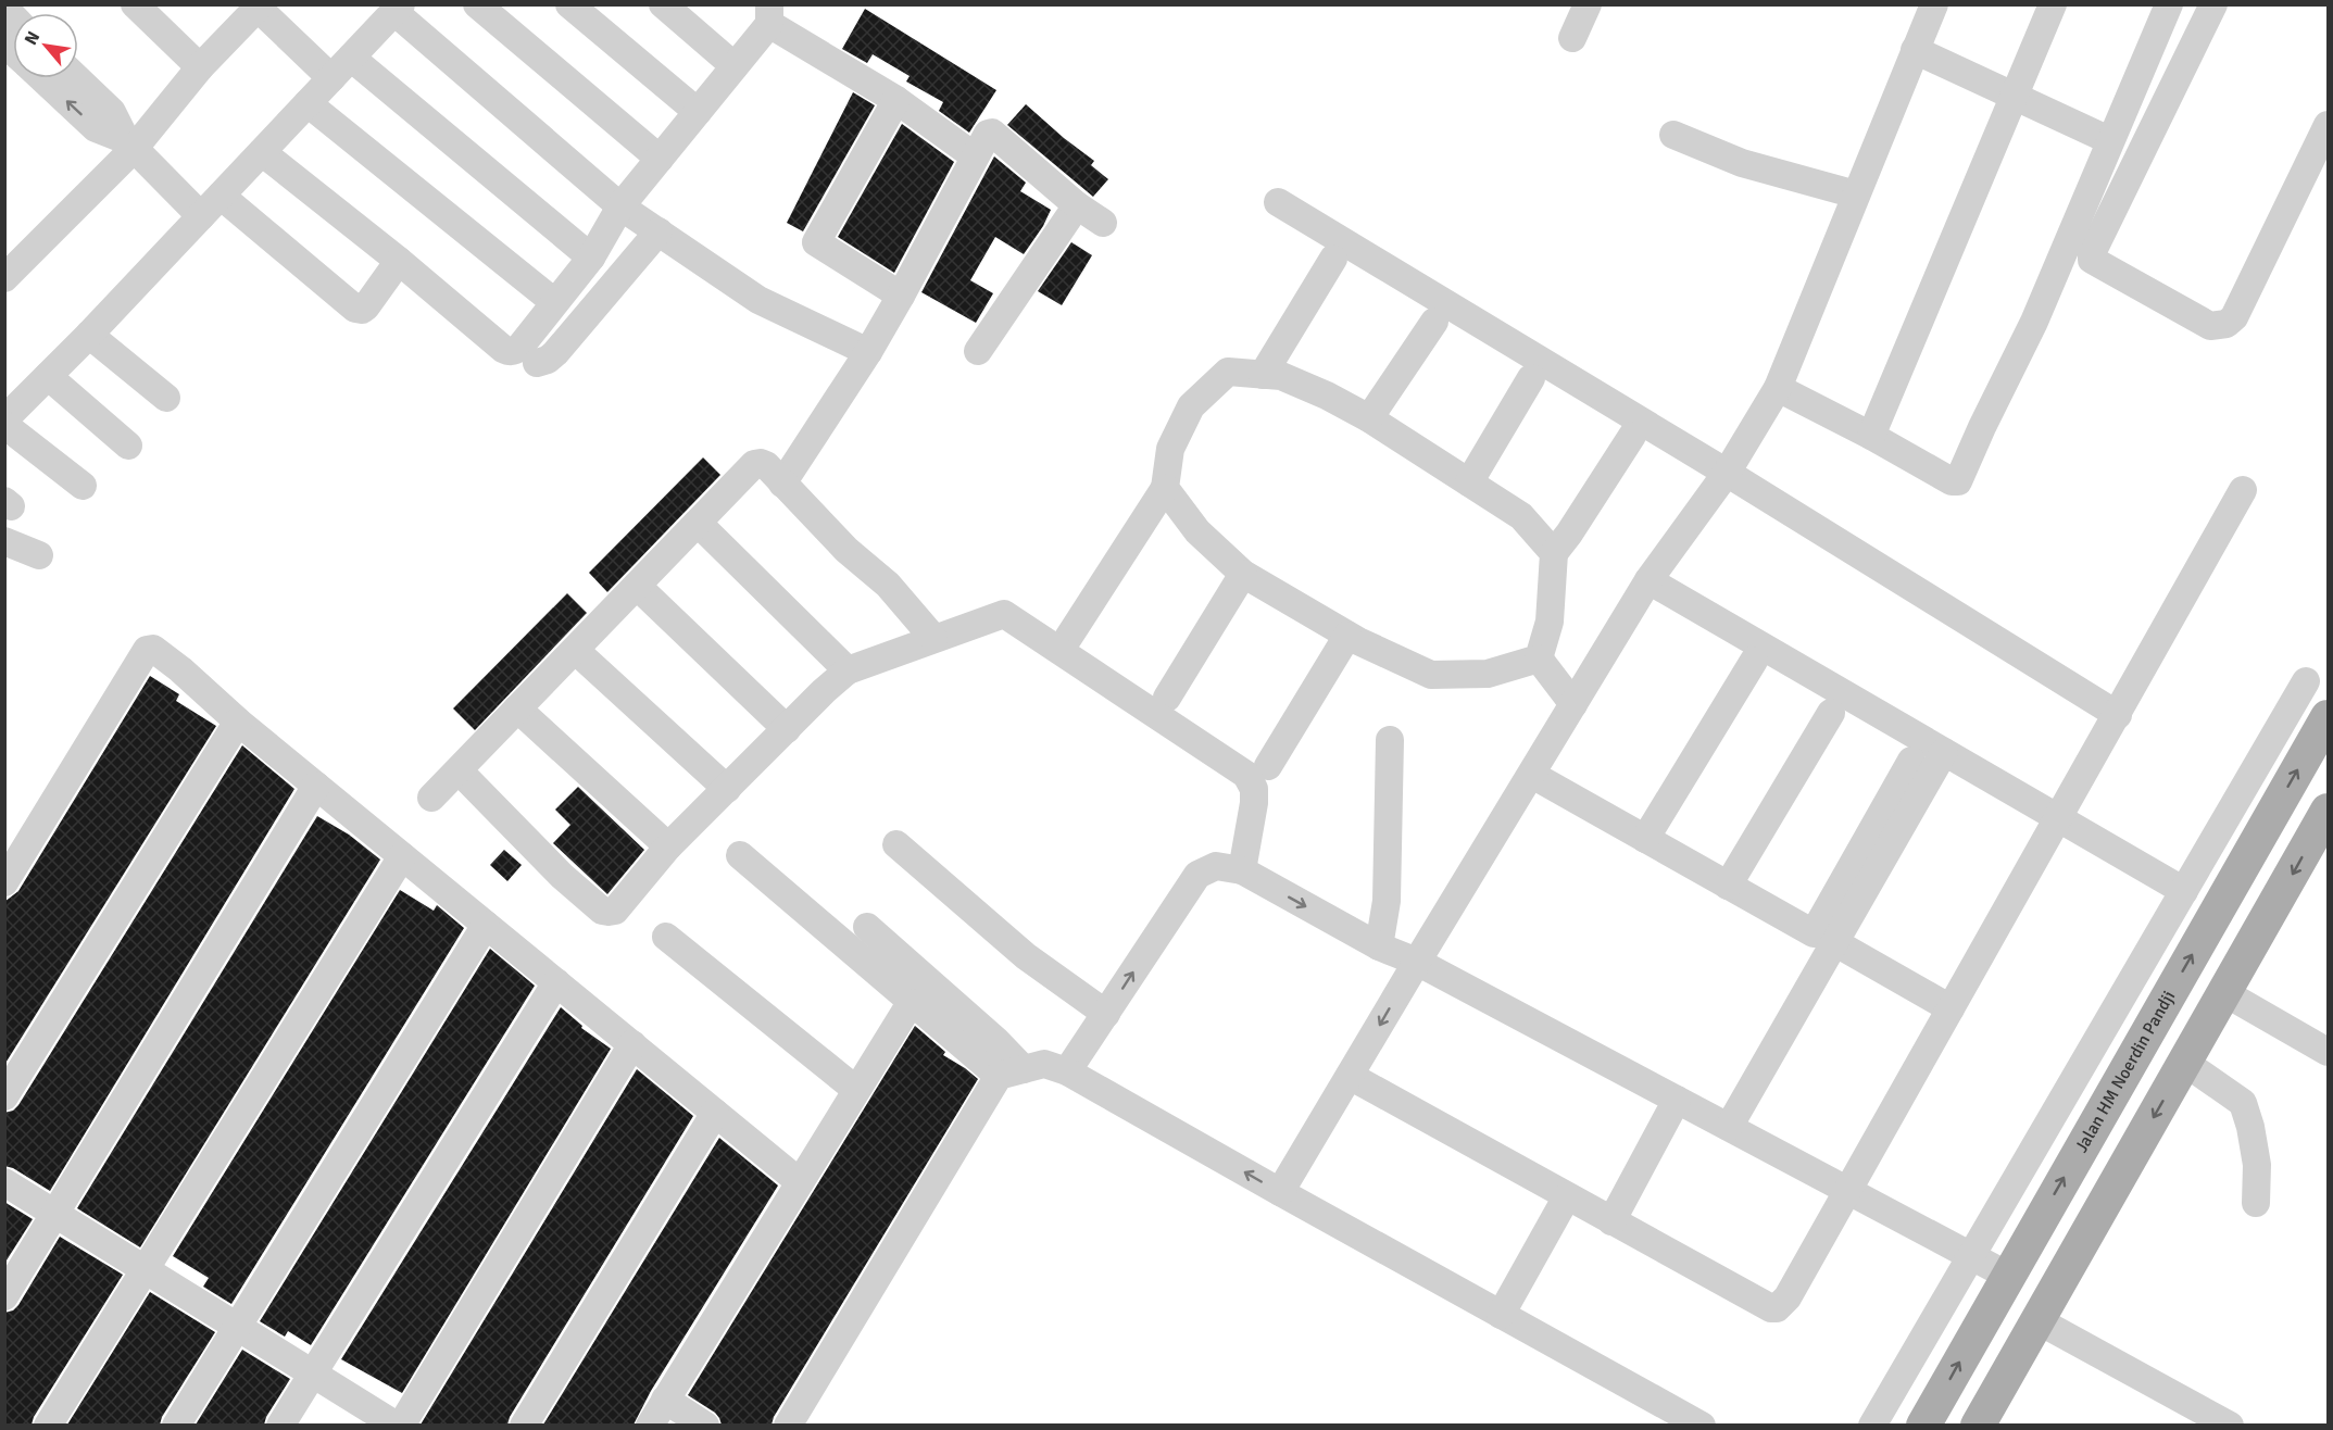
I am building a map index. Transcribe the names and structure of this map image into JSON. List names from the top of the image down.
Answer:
{
  "streets": {
    "main road": ["Jalan HM Noerdin Pandji"]
  },
  "north": "top left"
}
